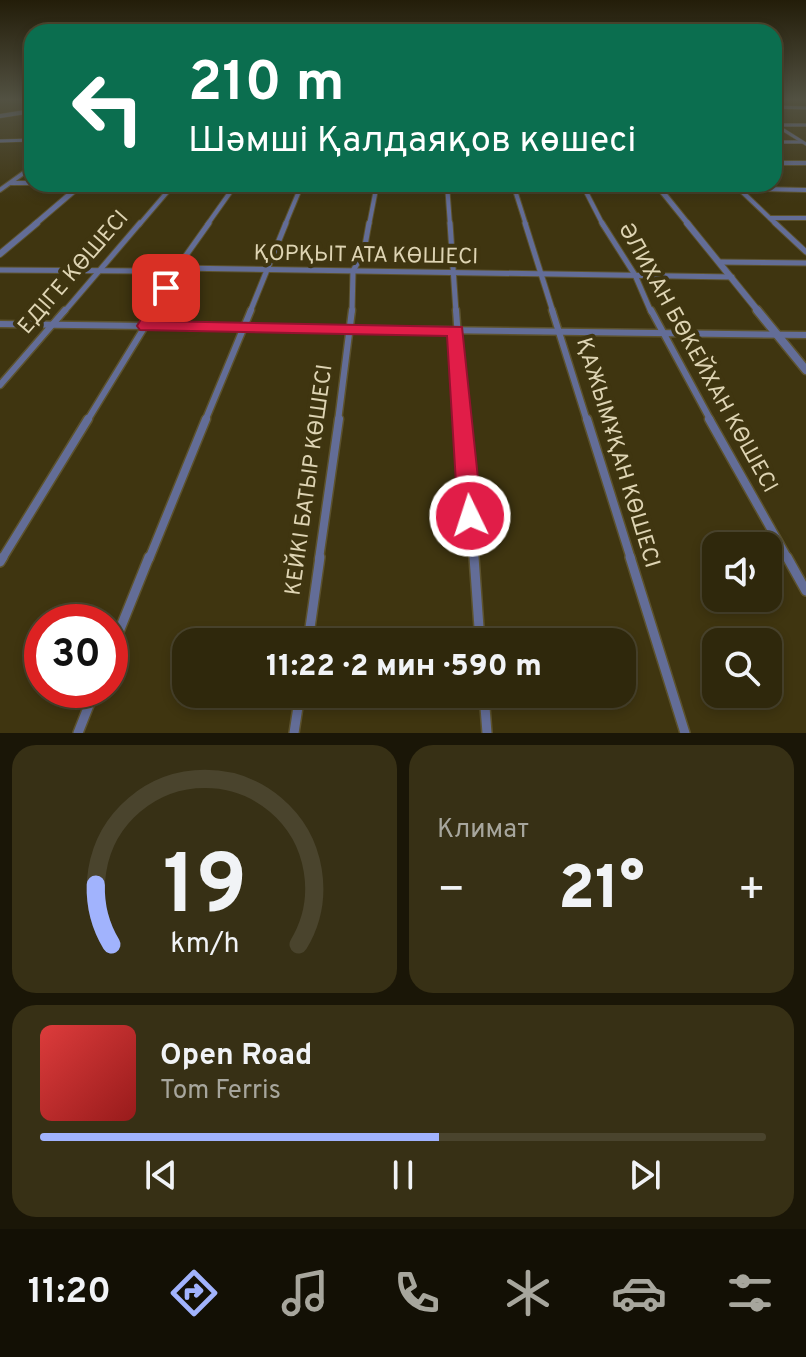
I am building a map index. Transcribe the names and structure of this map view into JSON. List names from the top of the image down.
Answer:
{
  "streets": {
    "street": [
      "ҚОРҚЫТ АТА КӨШЕСІ",
      "ЕДІГЕ КӨШЕСІ",
      "ӘЛИХАН БӨКЕЙХАН КӨШЕСІ",
      "ҚАЖЫМҰҚАН КӨШЕСІ",
      "КЕЙКІ БАТЫР КӨШЕСІ"
    ]
  },
  "crossings": [
    ["ҚОРҚЫТ АТА КӨШЕСІ", "ЕДІГЕ КӨШЕСІ"],
    ["ҚОРҚЫТ АТА КӨШЕСІ", "ӘЛИХАН БӨКЕЙХАН КӨШЕСІ"],
    ["ҚОРҚЫТ АТА КӨШЕСІ", "ҚАЖЫМҰҚАН КӨШЕСІ"],
    ["ҚОРҚЫТ АТА КӨШЕСІ", "КЕЙКІ БАТЫР КӨШЕСІ"]
  ],
  "page": {
    "turn": ["210 m", "Шәмші Қалдаяқов көшесі"],
    "limit": "30",
    "trip": "11:22 · 2 мин · 590 m",
    "tile": "Климат",
    "heat": ["−", "21°", "+"],
    "song": ["Open Road", "Tom Ferris"],
    "tabs": "11:20",
    "gauge": ["19", "km/h"]
  }
}
